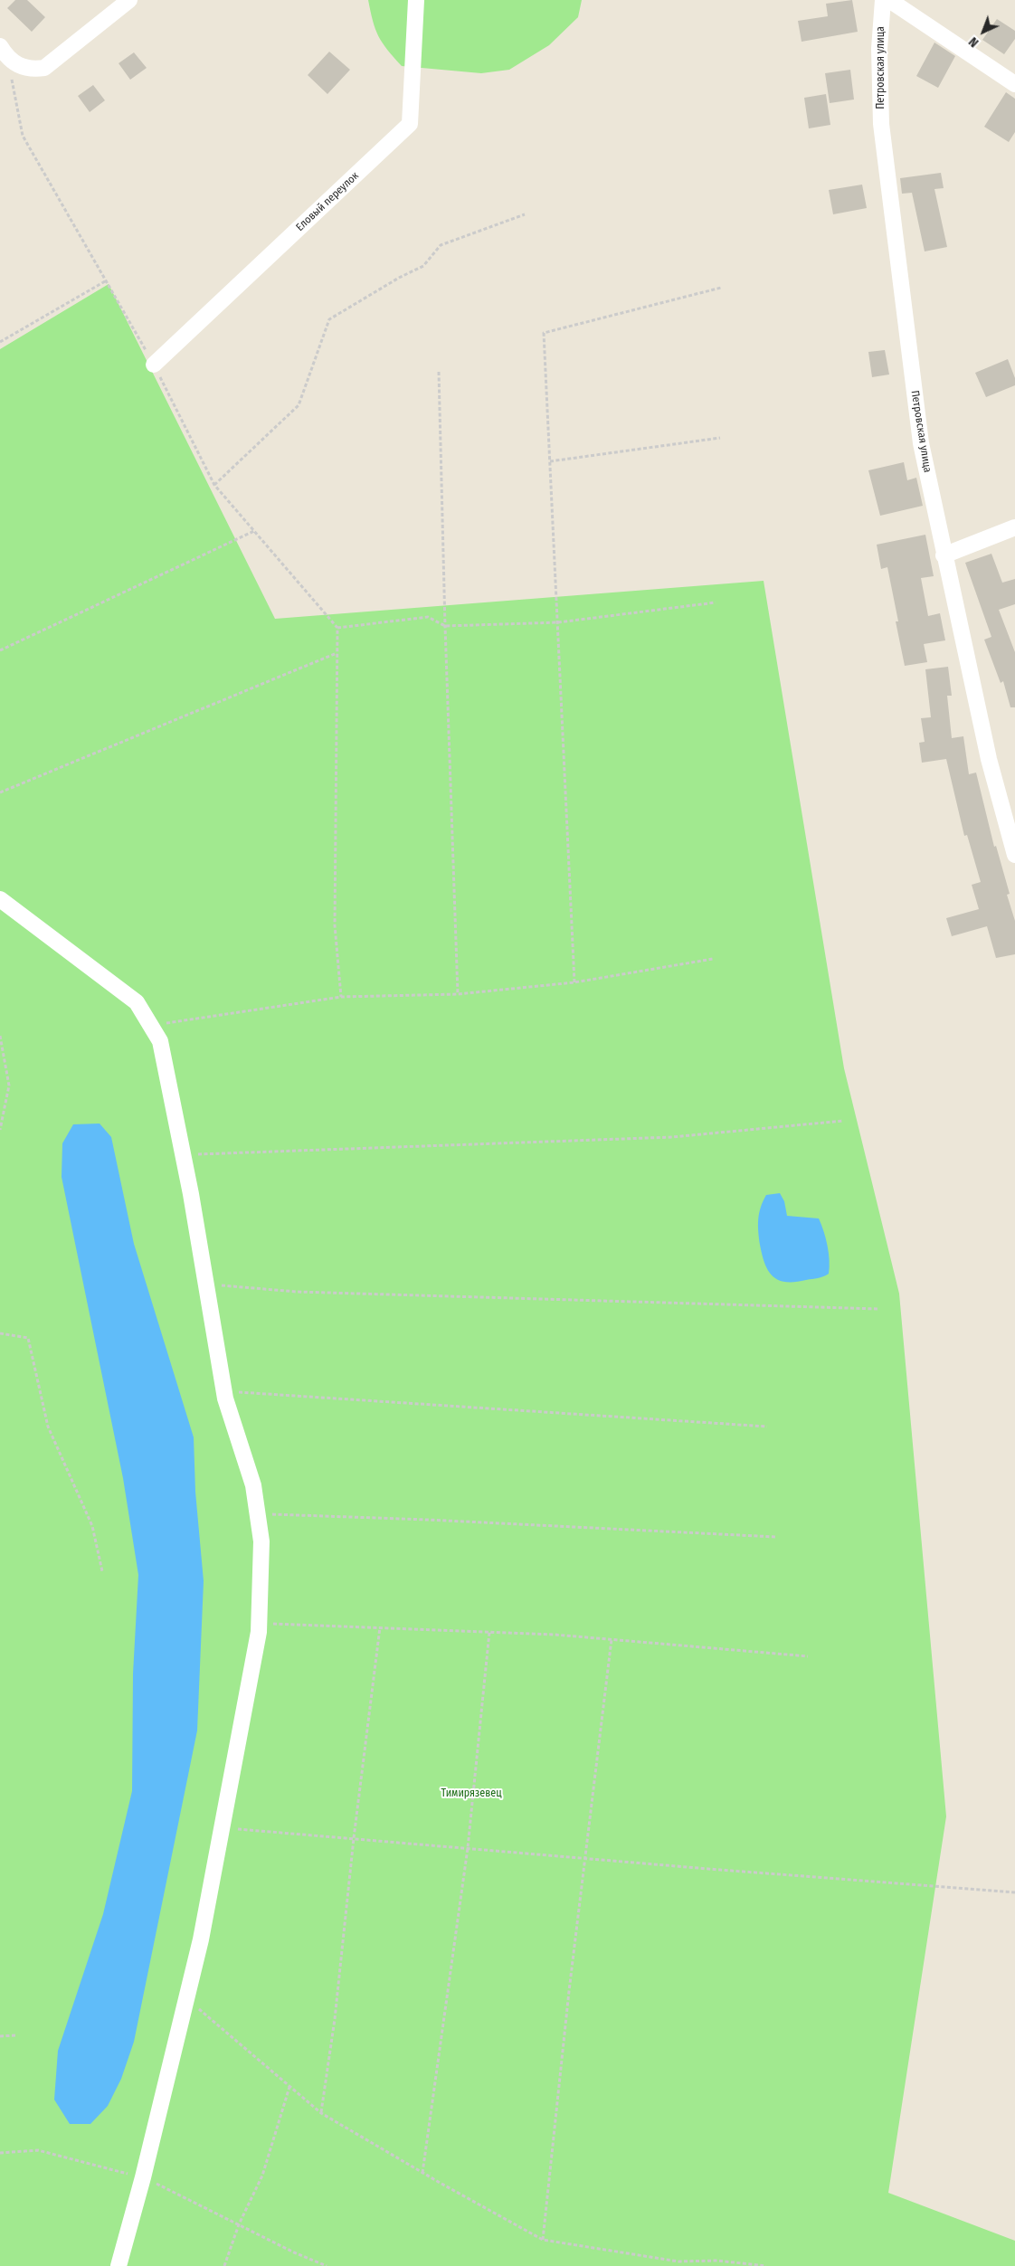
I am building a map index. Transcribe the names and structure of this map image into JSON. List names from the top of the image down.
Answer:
{
  "streets": {
    "street": ["Петровская улица", "Еловый переулок"]
  },
  "parks": ["Тимирязевец"],
  "north": "bottom left"
}
